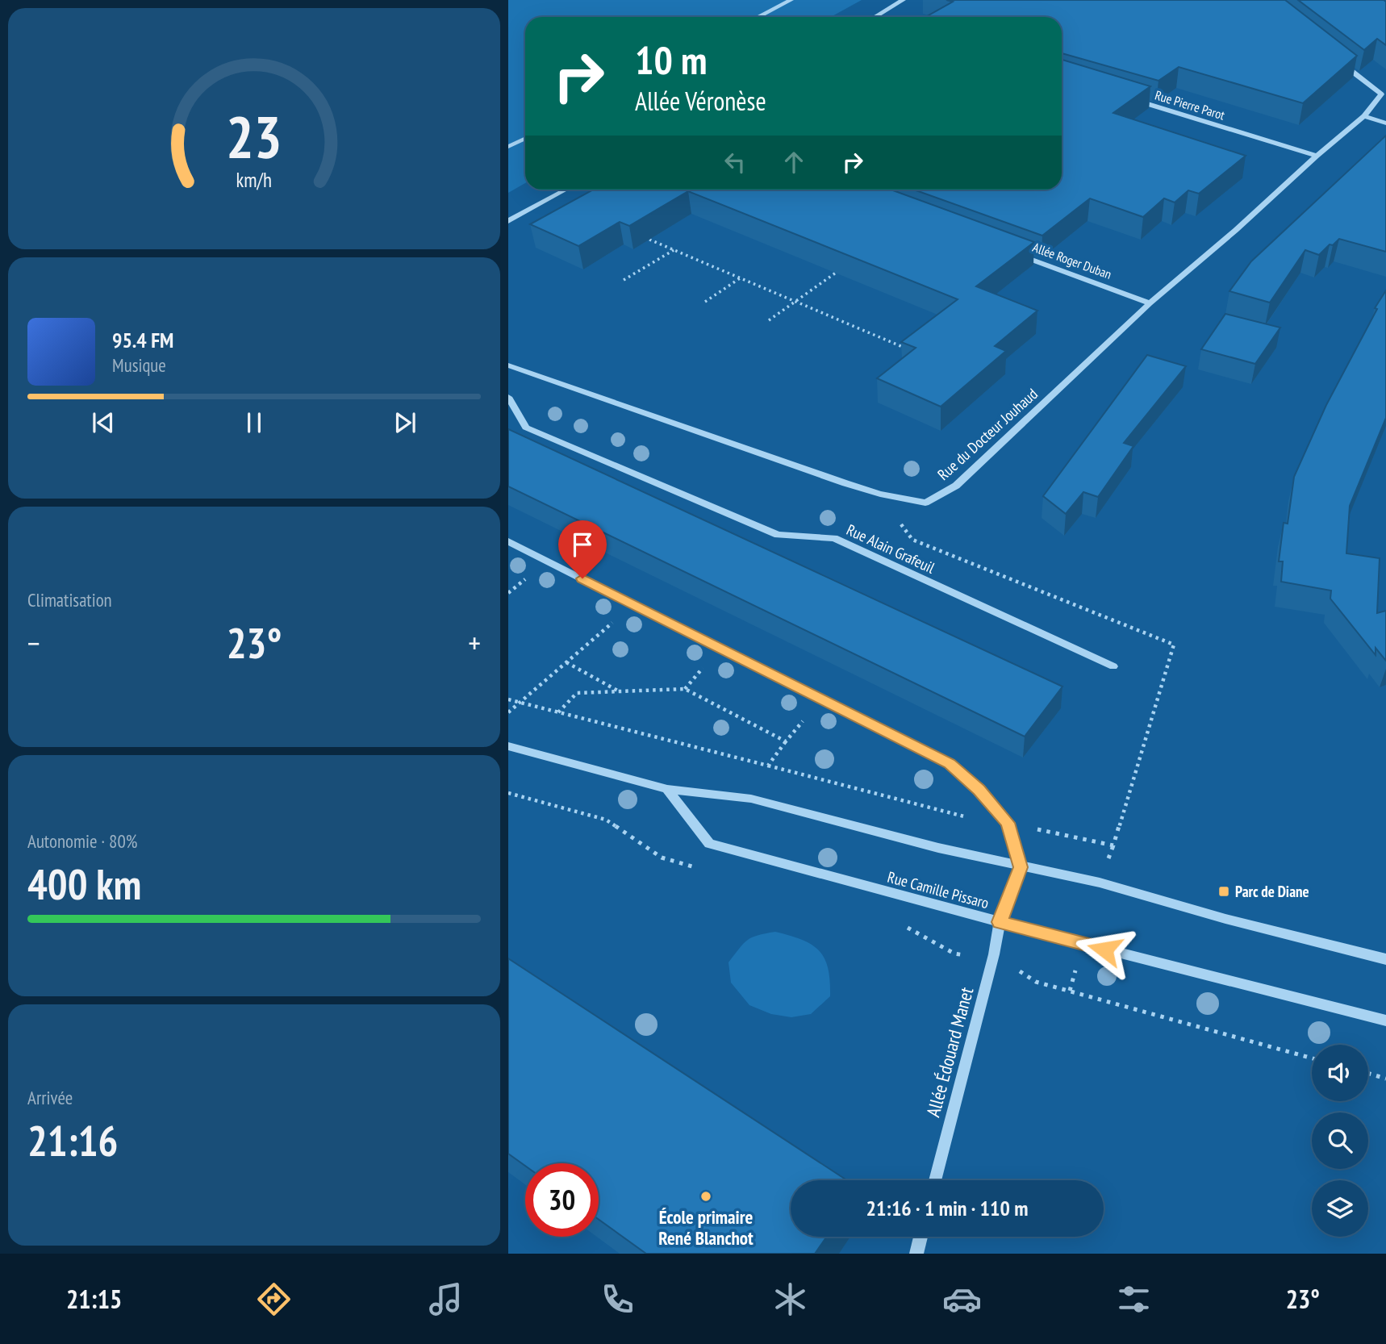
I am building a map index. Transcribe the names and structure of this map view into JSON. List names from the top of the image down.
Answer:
{
  "streets": {
    "street": [
      "Rue Pierre Parot",
      "Allée Roger Duban",
      "Rue du Docteur Jouhaud",
      "Rue Alain Grafeuil",
      "Rue Camille Pissaro",
      "Allée Édouard Manet"
    ]
  },
  "crossings": [
    ["Rue Pierre Parot", "Rue du Docteur Jouhaud"],
    ["Allée Roger Duban", "Rue du Docteur Jouhaud"],
    ["Rue Camille Pissaro", "Allée Édouard Manet"]
  ],
  "places": {
    "transit": ["Parc de Diane"],
    "other": ["École primaire René Blanchot"]
  },
  "page": {
    "turn": ["10 m", "Allée Véronèse"],
    "song": ["95.4 FM", "Musique"],
    "tile": [
      "Climatisation",
      ["Autonomie · 80%", "400 km"],
      ["Arrivée", "21:16"]
    ],
    "heat": ["−", "23°", "+"],
    "limit": "30",
    "trip": "21:16 · 1 min · 110 m",
    "tabs": ["21:15", "23°"],
    "gauge": ["23", "km/h"]
  }
}
